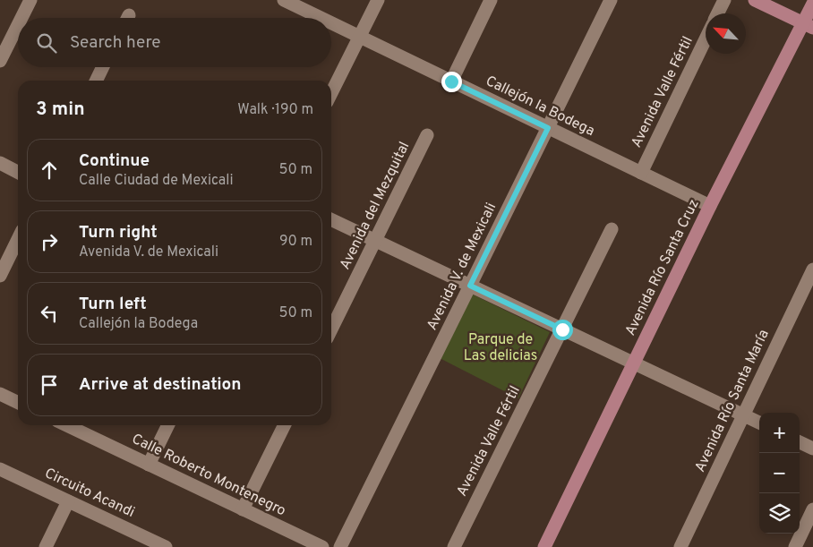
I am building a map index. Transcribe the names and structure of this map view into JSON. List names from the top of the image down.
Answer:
{
  "streets": {
    "main road": ["Avenida Río Santa Cruz"],
    "street": [
      "Avenida Valle Fértil",
      "Callejón la Bodega",
      "Avenida del Mezquital",
      "Avenida V. de Mexicali",
      "Avenida Río Santa María",
      "Calle Roberto Montenegro",
      "Circuito Acandi"
    ]
  },
  "crossings": [
    ["Avenida Valle Fértil", "Callejón la Bodega"],
    ["Callejón la Bodega", "Avenida V. de Mexicali"],
    ["Callejón la Bodega", "Avenida Río Santa Cruz"]
  ],
  "parks": ["Parque de Las delicias"],
  "north": "top left",
  "page": {
    "search": "Search here",
    "heading": ["3 min", "Walk · 190 m"],
    "list": [
      ["Continue", "Calle Ciudad de Mexicali", "50 m"],
      ["Turn right", "Avenida V. de Mexicali", "90 m"],
      ["Turn left", "Callejón la Bodega", "50 m"],
      "Arrive at destination"
    ],
    "map_buttons": ["+", "−"]
  }
}
